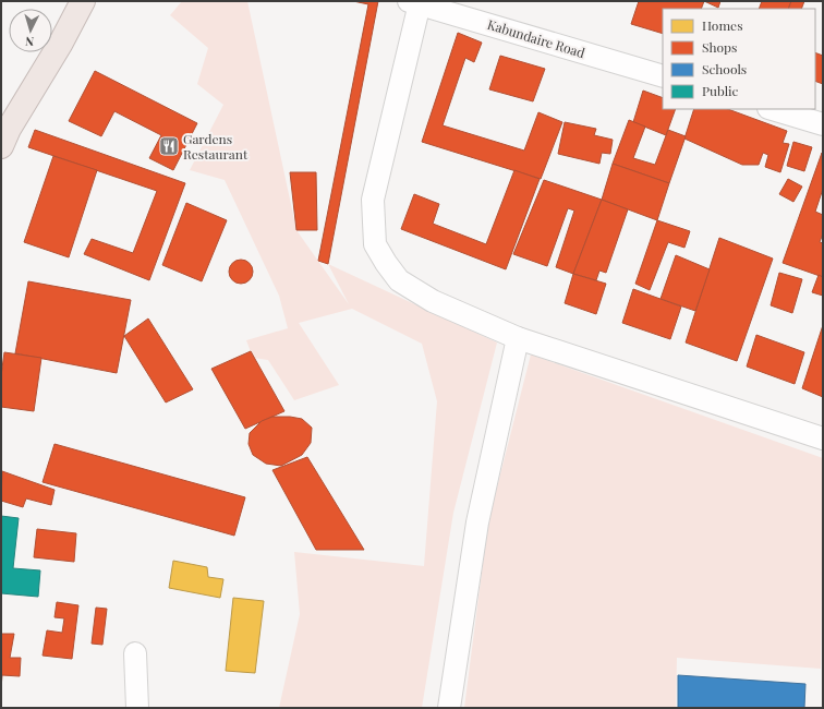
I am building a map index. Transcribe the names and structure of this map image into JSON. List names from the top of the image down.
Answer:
{
  "streets": {
    "street": ["Kabundaire Road"]
  },
  "places": {
    "restaurant": ["Gardens Restaurant"]
  },
  "legend": [
    "Homes",
    "Shops",
    "Schools",
    "Public"
  ],
  "north": "bottom"
}
